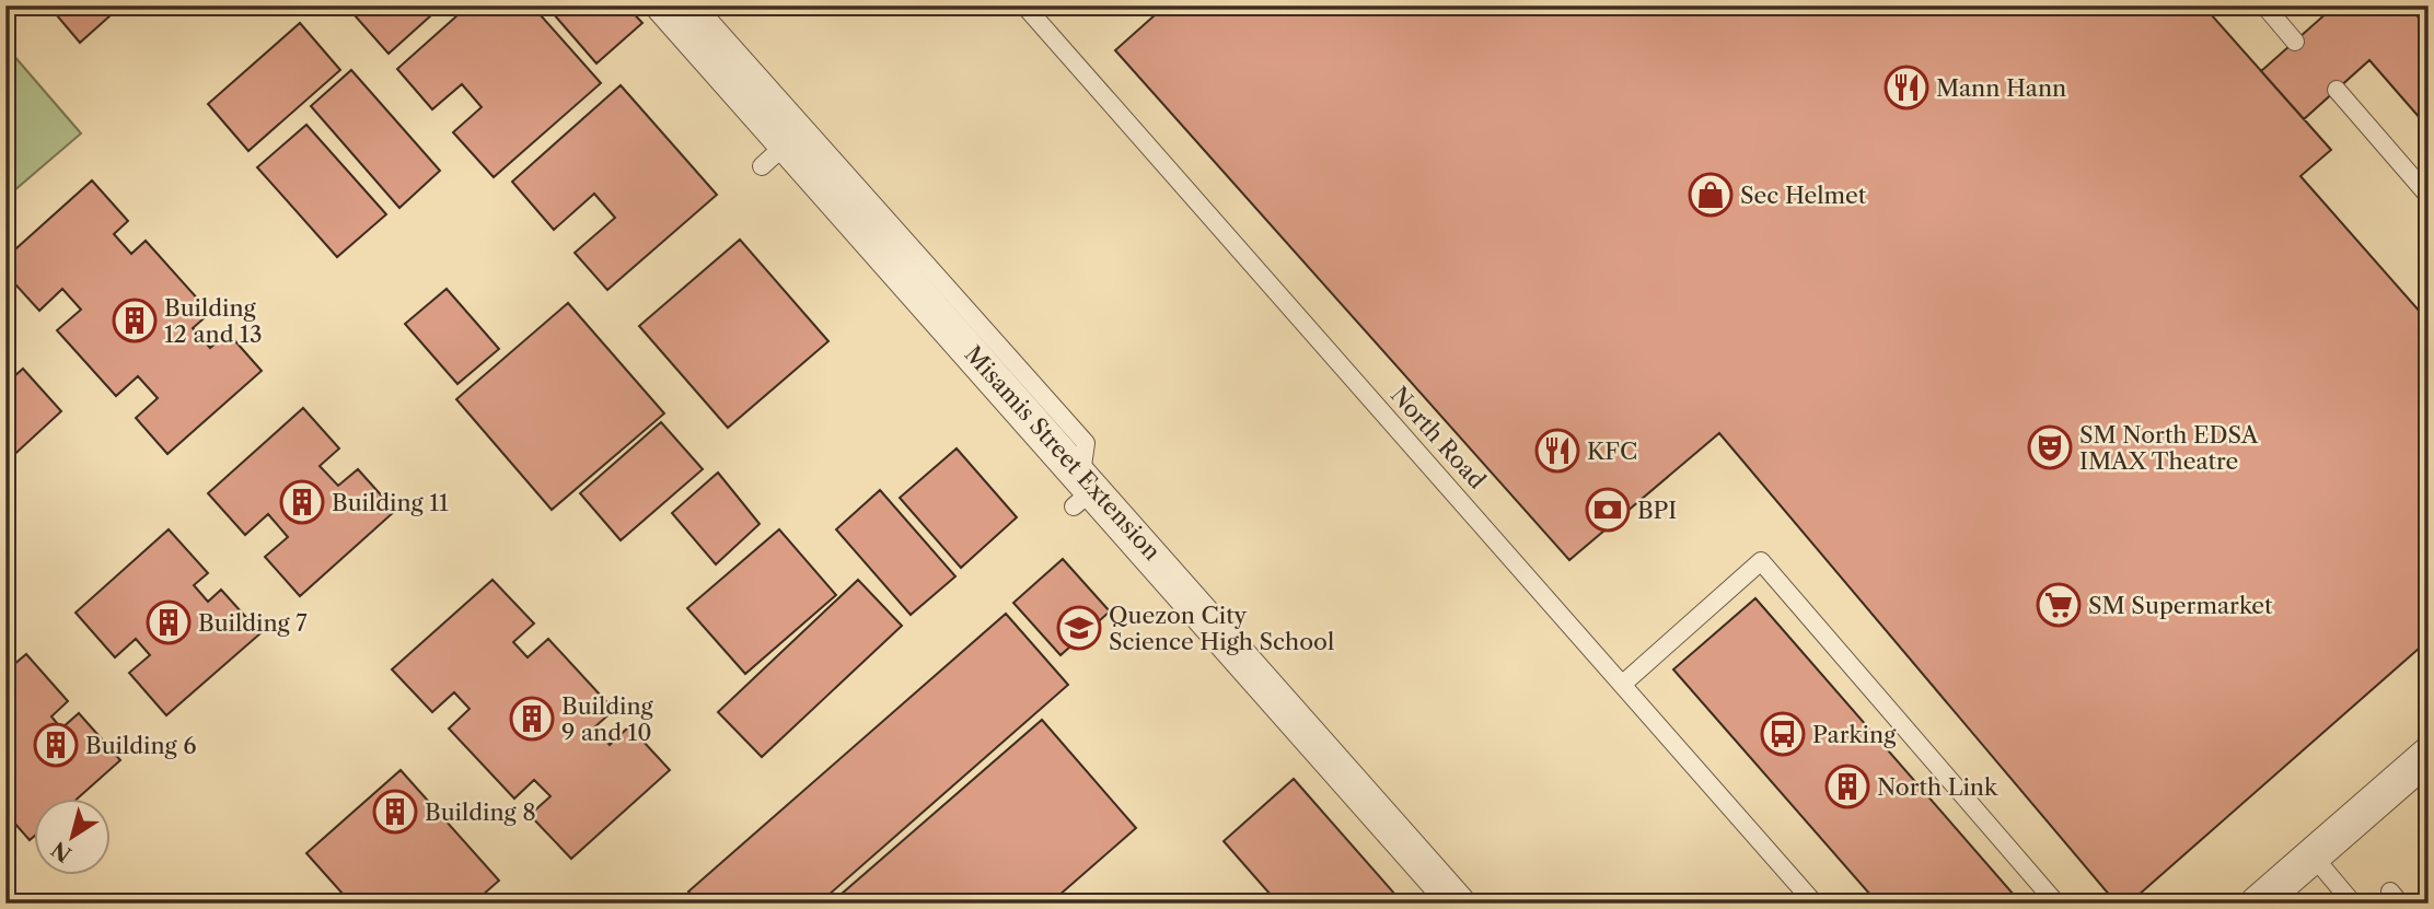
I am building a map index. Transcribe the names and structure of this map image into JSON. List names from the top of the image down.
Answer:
{
  "streets": {
    "street": ["Misamis Street Extension"],
    "lane": ["North Road"]
  },
  "places": {
    "restaurant": ["Mann Hann", "KFC"],
    "shop": ["Sec Helmet"],
    "building": [
      "Building 12 and 13",
      "Building 11",
      "Building 7",
      "Building 9 and 10",
      "Building 6",
      "North Link",
      "Building 8"
    ],
    "theatre": ["SM North EDSA IMAX Theatre"],
    "bank": ["BPI"],
    "supermarket": ["SM Supermarket"],
    "school or university": ["Quezon City Science High School"],
    "bus stop": ["Parking"]
  },
  "north": "bottom left"
}
